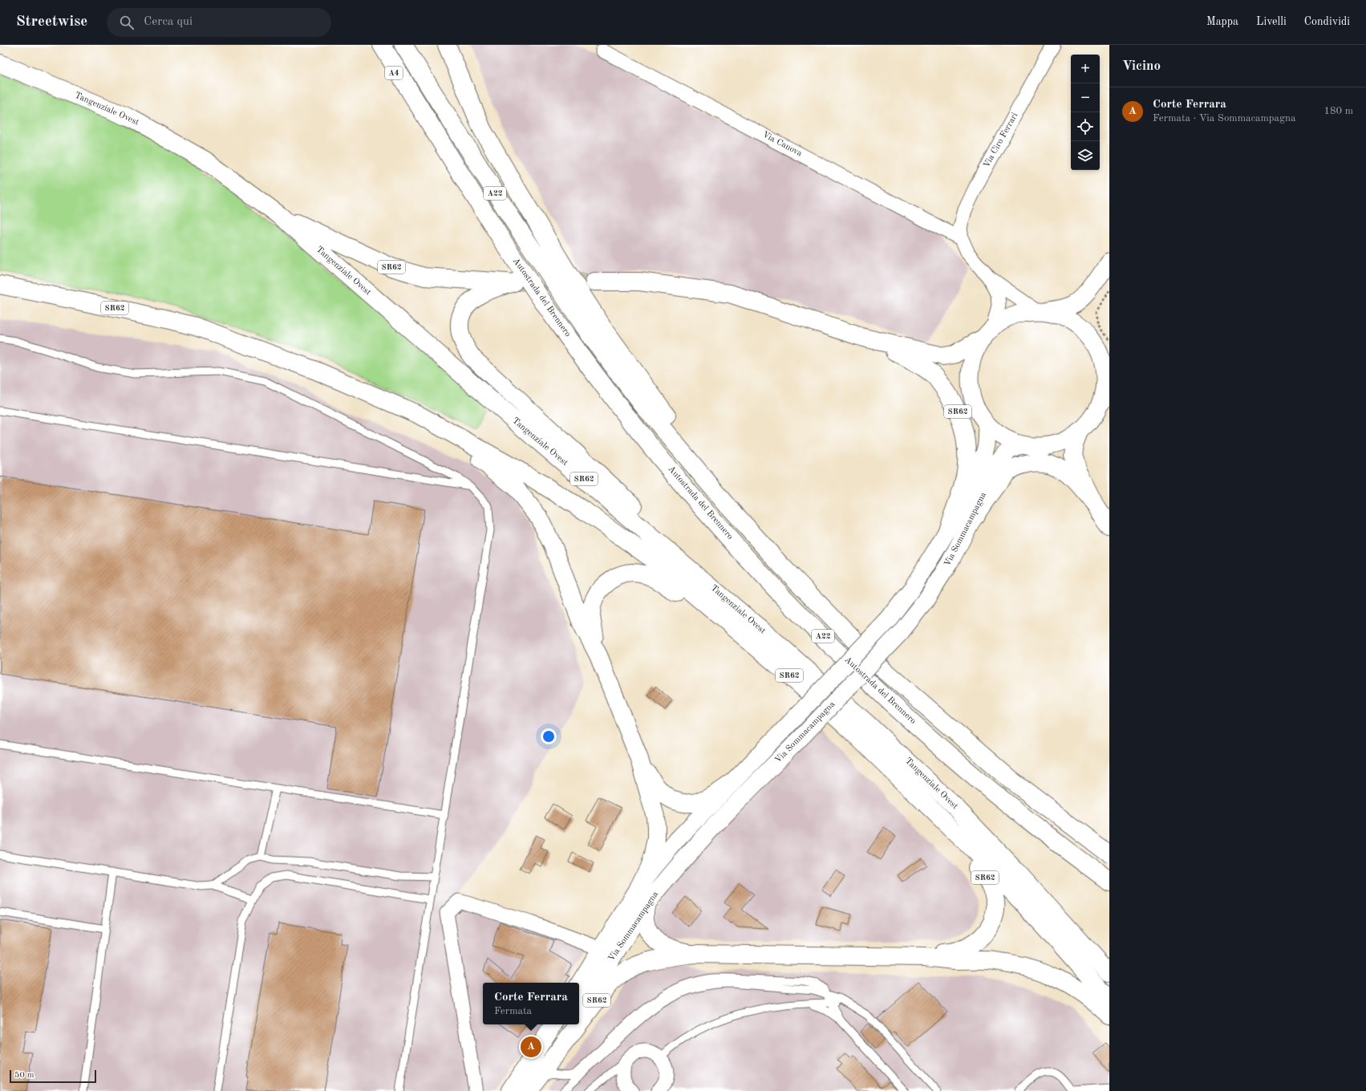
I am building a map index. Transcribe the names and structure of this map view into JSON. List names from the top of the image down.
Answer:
{
  "streets": {
    "highway": [
      "A4",
      "Tangenziale Ovest",
      "A22",
      "SR62",
      "Autostrada del Brennero"
    ],
    "street": ["Via Ciro Ferrari", "Via Canova", "Via Sommacampagna"]
  },
  "crossings": [
    ["A4", "Autostrada del Brennero"],
    ["Tangenziale Ovest", "SR62"],
    ["Via Ciro Ferrari", "Via Canova"],
    ["SR62", "Via Sommacampagna"]
  ],
  "scale_bar": "50 m",
  "page": {
    "header": "Streetwise",
    "search": "Cerca qui",
    "nav": ["Mappa", "Livelli", "Condividi"],
    "heading": "Vicino",
    "map_buttons": ["+", "−"],
    "list": [
      {
        "mark": "A",
        "name": "Corte Ferrara",
        "note": "Fermata · Via Sommacampagna",
        "value": "180 m"
      }
    ],
    "popup": ["Corte Ferrara", "Fermata"],
    "pins": "A",
    "scale": "50 m"
  }
}
